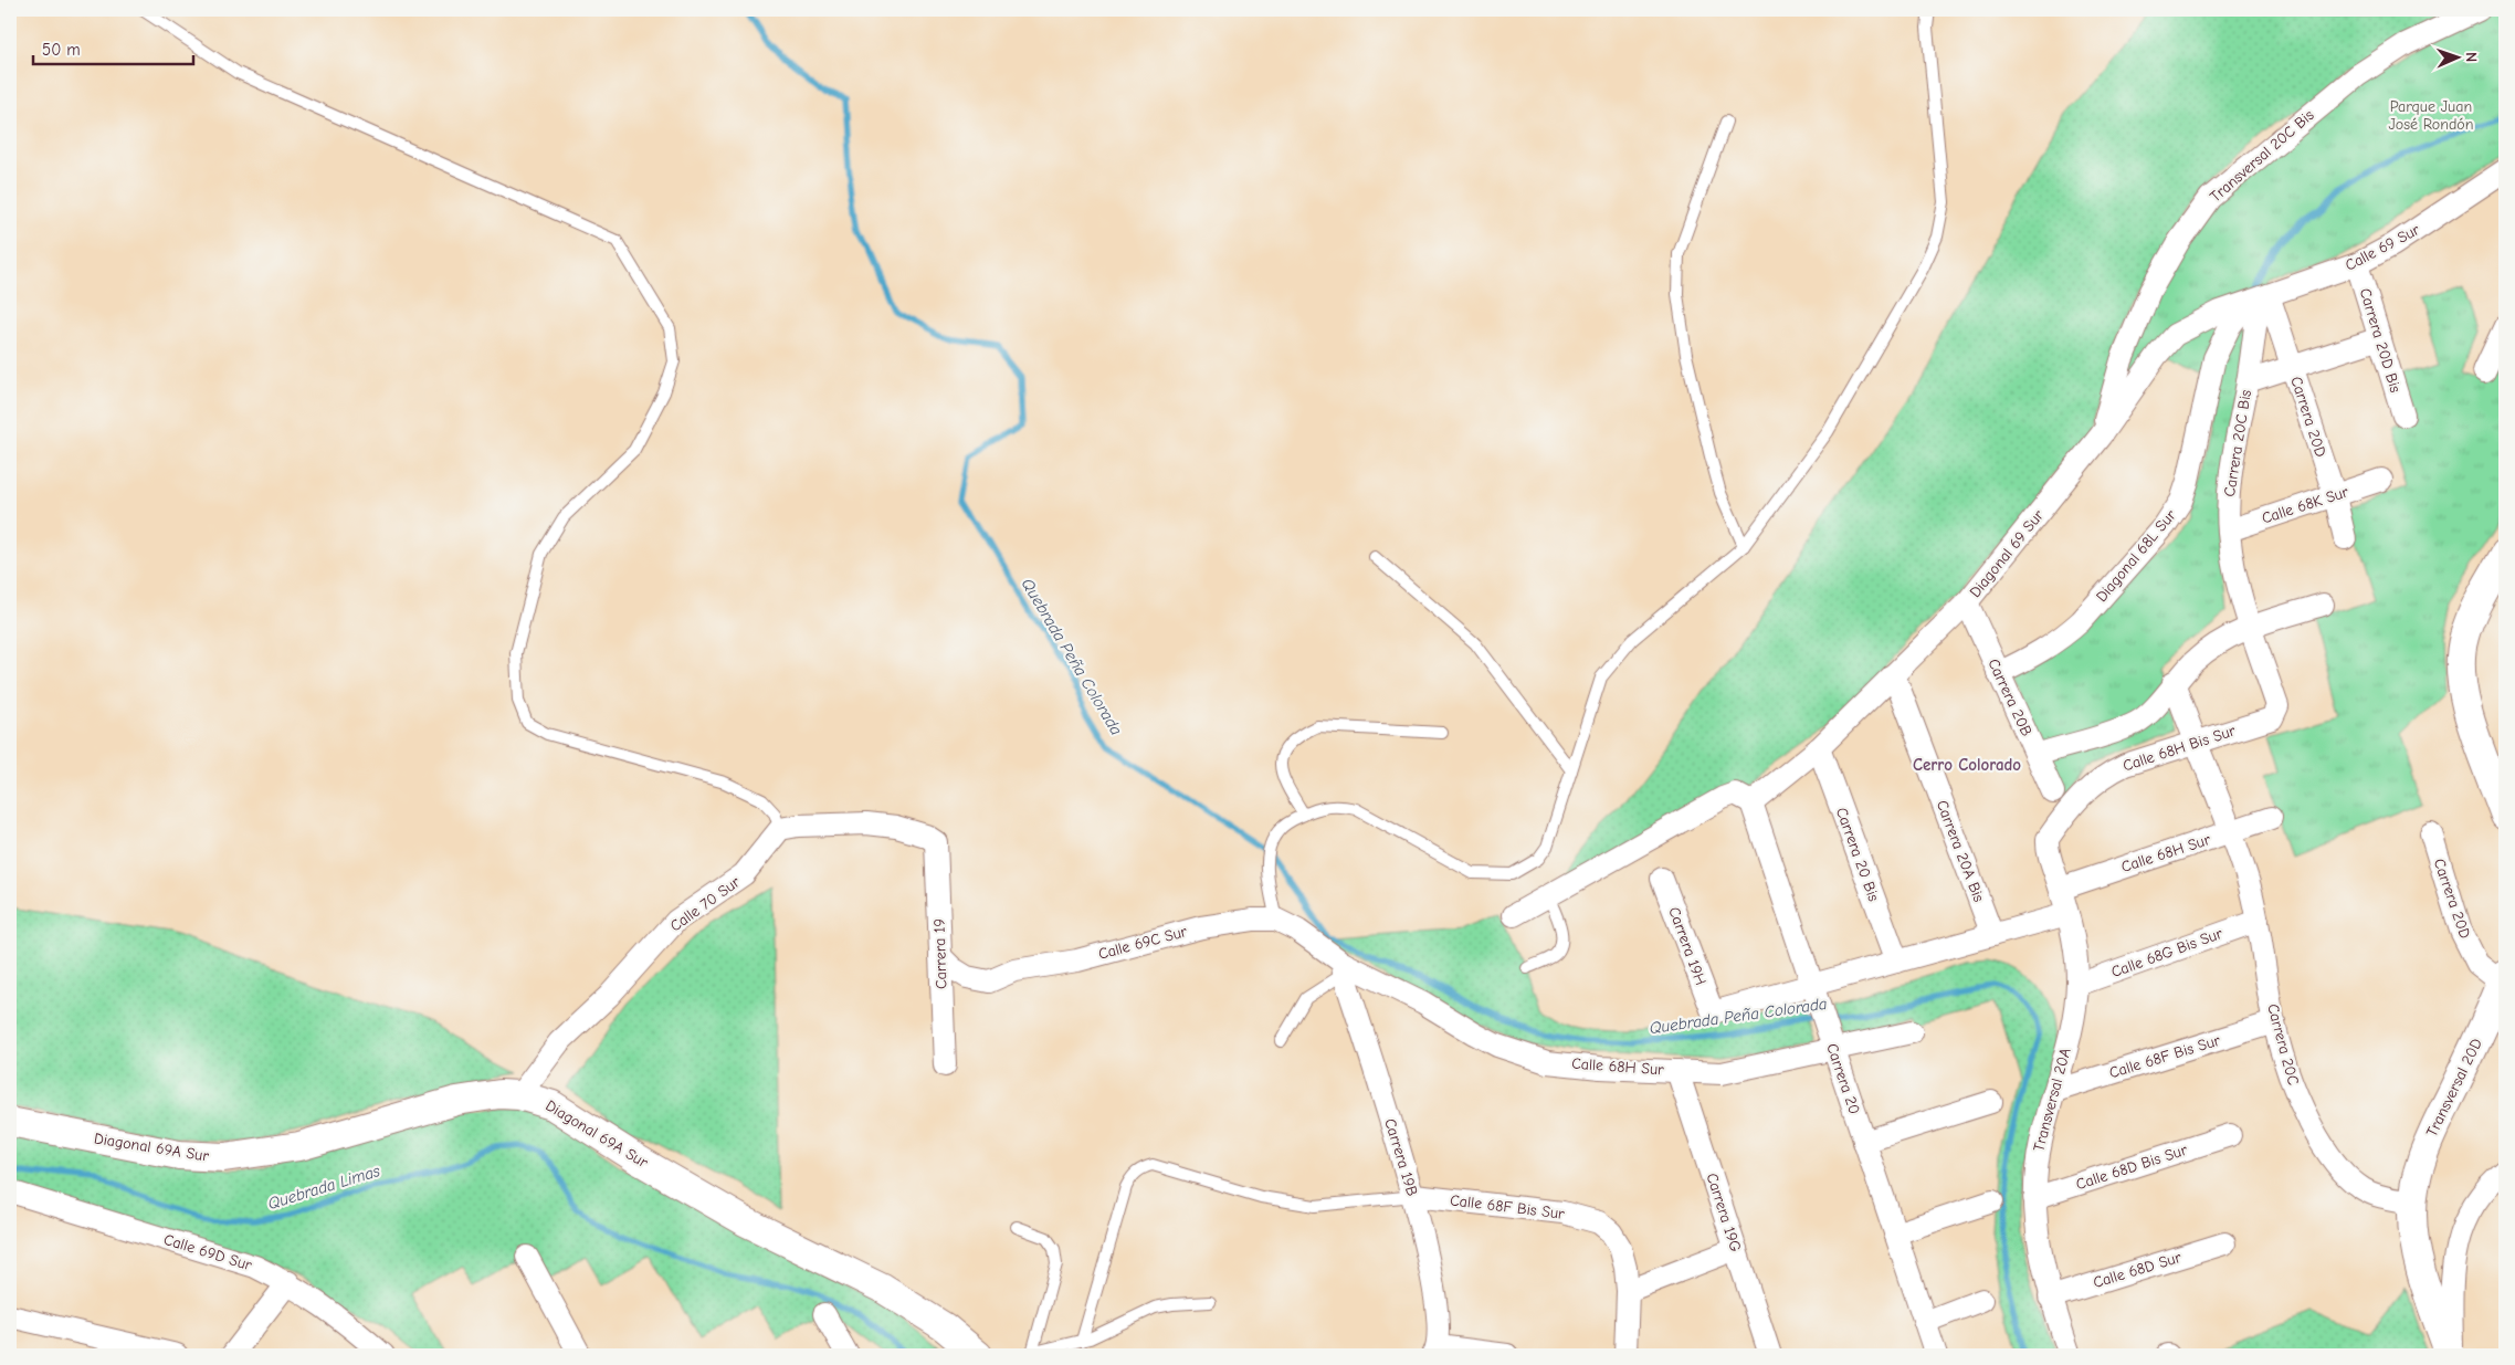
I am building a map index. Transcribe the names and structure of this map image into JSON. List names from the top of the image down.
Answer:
{
  "streets": {
    "street": [
      "Transversal 20C Bis",
      "Calle 69 Sur",
      "Carrera 20D Bis",
      "Carrera 20D",
      "Carrera 20C Bis",
      "Calle 68K Sur",
      "Diagonal 69 Sur",
      "Diagonal 68L Sur",
      "Carrera 20B",
      "Calle 68H Bis Sur",
      "Carrera 20A Bis",
      "Calle 68H Sur",
      "Carrera 20 Bis",
      "Calle 70 Sur",
      "Calle 69C Sur",
      "Carrera 19H",
      "Calle 68G Bis Sur",
      "Carrera 19",
      "Carrera 20C",
      "Calle 68F Bis Sur",
      "Carrera 20",
      "Transversal 20D",
      "Transversal 20A",
      "Diagonal 69A Sur",
      "Carrera 19B",
      "Calle 68D Bis Sur",
      "Carrera 19G",
      "Calle 69D Sur",
      "Calle 68D Sur"
    ]
  },
  "crossings": [
    ["Transversal 20C Bis", "Diagonal 69 Sur"],
    ["Calle 69 Sur", "Carrera 20D Bis"],
    ["Calle 69 Sur", "Carrera 20D"],
    ["Calle 69 Sur", "Carrera 20C Bis"],
    ["Calle 69 Sur", "Diagonal 69 Sur"],
    ["Calle 69 Sur", "Diagonal 68L Sur"],
    ["Carrera 20D", "Carrera 20C Bis"],
    ["Carrera 20D", "Calle 68K Sur"],
    ["Carrera 20D", "Diagonal 69 Sur"],
    ["Carrera 20D", "Diagonal 68L Sur"],
    ["Carrera 20D", "Transversal 20D"],
    ["Carrera 20C Bis", "Calle 68K Sur"],
    ["Carrera 20C Bis", "Diagonal 69 Sur"],
    ["Carrera 20C Bis", "Diagonal 68L Sur"],
    ["Carrera 20C Bis", "Calle 68H Bis Sur"],
    ["Diagonal 69 Sur", "Diagonal 68L Sur"],
    ["Diagonal 69 Sur", "Carrera 20B"],
    ["Diagonal 69 Sur", "Carrera 20A Bis"],
    ["Diagonal 69 Sur", "Carrera 20 Bis"],
    ["Diagonal 69 Sur", "Carrera 20"],
    ["Diagonal 68L Sur", "Carrera 20B"],
    ["Calle 68H Bis Sur", "Carrera 20C"],
    ["Calle 68H Bis Sur", "Transversal 20A"],
    ["Calle 68H Sur", "Calle 69C Sur"],
    ["Calle 68H Sur", "Carrera 20C"],
    ["Calle 68H Sur", "Carrera 20"],
    ["Calle 68H Sur", "Transversal 20A"],
    ["Calle 68H Sur", "Carrera 19B"],
    ["Calle 68H Sur", "Carrera 19G"],
    ["Calle 70 Sur", "Carrera 19"],
    ["Calle 70 Sur", "Diagonal 69A Sur"],
    ["Calle 69C Sur", "Carrera 19"],
    ["Calle 69C Sur", "Carrera 19B"],
    ["Carrera 19H", "Carrera 20"],
    ["Calle 68G Bis Sur", "Carrera 20C"],
    ["Calle 68G Bis Sur", "Transversal 20A"],
    ["Carrera 20C", "Calle 68F Bis Sur"],
    ["Carrera 20C", "Transversal 20D"],
    ["Calle 68F Bis Sur", "Transversal 20A"],
    ["Calle 68F Bis Sur", "Carrera 19B"],
    ["Transversal 20A", "Calle 68D Bis Sur"],
    ["Transversal 20A", "Calle 68D Sur"]
  ],
  "districts": ["Cerro Colorado"],
  "water": ["Quebrada Peña Colorada", "Quebrada Limas"],
  "parks": ["Parque Juan José Rondón"],
  "scale_bar": "50 m",
  "north": "right"
}
